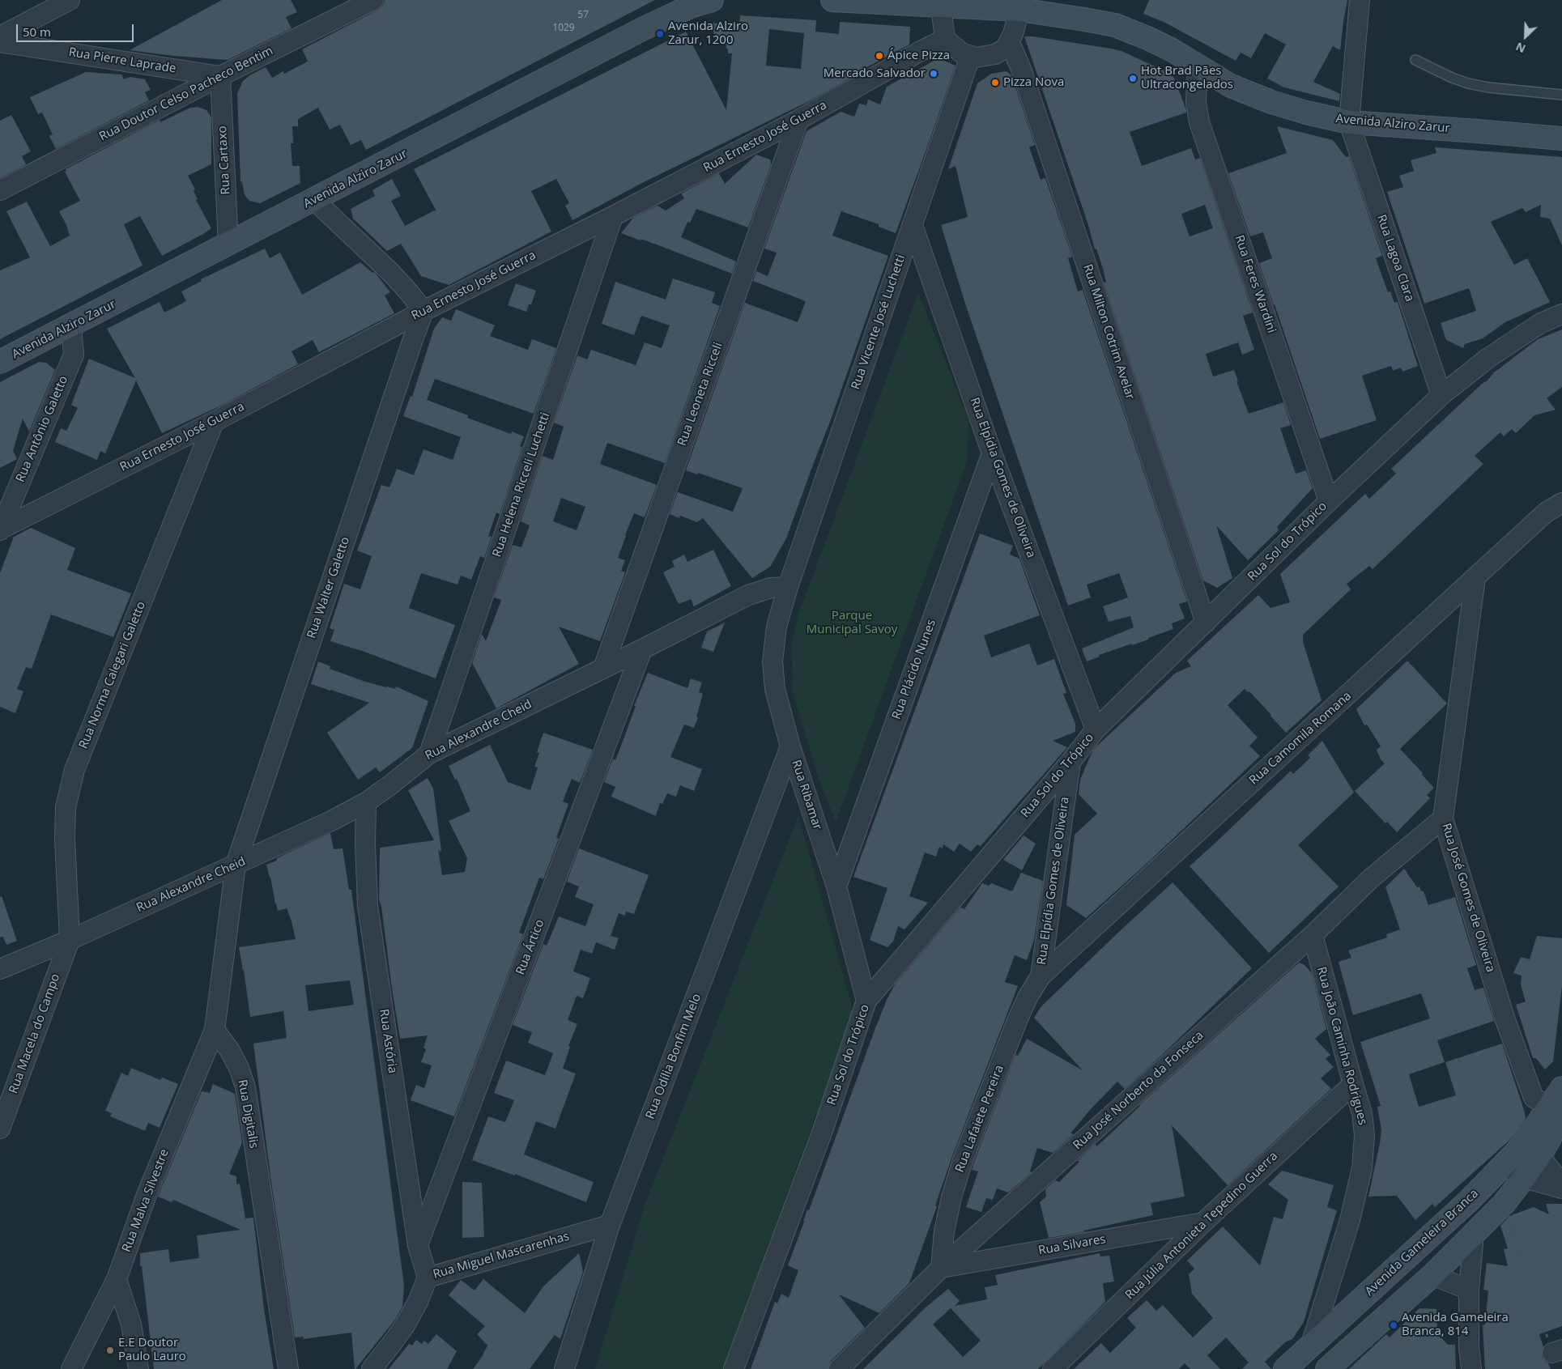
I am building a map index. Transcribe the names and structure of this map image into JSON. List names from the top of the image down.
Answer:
{
  "streets": {
    "street": [
      "Rua Pierre Laprade",
      "Rua Doutor Celso Pacheco Bentim",
      "Avenida Alziro Zarur",
      "Rua Ernesto José Guerra",
      "Rua Cartaxo",
      "Rua Lagoa Clara",
      "Rua Feres Wardini",
      "Rua Vicente José Luchetti",
      "Rua Milton Cotrim Avelar",
      "Rua Leoneta Ricceli",
      "Rua Antônio Galetto",
      "Rua Elpídia Gomes de Oliveira",
      "Rua Helena Ricceli Luchetti",
      "Rua Sol do Trópico",
      "Rua Walter Galetto",
      "Rua Plácido Nunes",
      "Rua Norma Calegari Galetto",
      "Rua Alexandre Cheid",
      "Rua Camomila Romana",
      "Rua Ribamar",
      "Rua José Gomes de Oliveira",
      "Rua Ártico",
      "Rua Macela do Campo",
      "Rua Astória",
      "Rua João Caminha Rodrigues",
      "Rua Odília Bonfim Melo",
      "Rua José Norberto da Fonseca",
      "Rua Digitalis",
      "Rua Lafaiete Pereira",
      "Rua Malva Silvestre",
      "Rua Júlia Antonieta Tepedino Guerra",
      "Avenida Gameleira Branca",
      "Rua Silvares",
      "Rua Miguel Mascarenhas"
    ]
  },
  "crossings": [
    ["Rua Pierre Laprade", "Rua Doutor Celso Pacheco Bentim"],
    ["Rua Pierre Laprade", "Rua Cartaxo"],
    ["Rua Doutor Celso Pacheco Bentim", "Rua Cartaxo"],
    ["Avenida Alziro Zarur", "Rua Cartaxo"],
    ["Avenida Alziro Zarur", "Rua Lagoa Clara"],
    ["Avenida Alziro Zarur", "Rua Feres Wardini"],
    ["Avenida Alziro Zarur", "Rua Antônio Galetto"],
    ["Rua Ernesto José Guerra", "Rua Leoneta Ricceli"],
    ["Rua Ernesto José Guerra", "Rua Antônio Galetto"],
    ["Rua Ernesto José Guerra", "Rua Helena Ricceli Luchetti"],
    ["Rua Ernesto José Guerra", "Rua Walter Galetto"],
    ["Rua Ernesto José Guerra", "Rua Norma Calegari Galetto"],
    ["Rua Lagoa Clara", "Rua Sol do Trópico"],
    ["Rua Feres Wardini", "Rua Sol do Trópico"],
    ["Rua Vicente José Luchetti", "Rua Elpídia Gomes de Oliveira"],
    ["Rua Vicente José Luchetti", "Rua Alexandre Cheid"],
    ["Rua Vicente José Luchetti", "Rua Ribamar"],
    ["Rua Milton Cotrim Avelar", "Rua Sol do Trópico"],
    ["Rua Leoneta Ricceli", "Rua Alexandre Cheid"],
    ["Rua Elpídia Gomes de Oliveira", "Rua Sol do Trópico"],
    ["Rua Elpídia Gomes de Oliveira", "Rua Plácido Nunes"],
    ["Rua Elpídia Gomes de Oliveira", "Rua Camomila Romana"],
    ["Rua Elpídia Gomes de Oliveira", "Rua Lafaiete Pereira"],
    ["Rua Helena Ricceli Luchetti", "Rua Alexandre Cheid"],
    ["Rua Sol do Trópico", "Rua Ribamar"],
    ["Rua Walter Galetto", "Rua Alexandre Cheid"],
    ["Rua Plácido Nunes", "Rua Ribamar"],
    ["Rua Norma Calegari Galetto", "Rua Alexandre Cheid"],
    ["Rua Norma Calegari Galetto", "Rua Macela do Campo"],
    ["Rua Alexandre Cheid", "Rua Ribamar"],
    ["Rua Alexandre Cheid", "Rua Ártico"],
    ["Rua Alexandre Cheid", "Rua Macela do Campo"],
    ["Rua Alexandre Cheid", "Rua Astória"],
    ["Rua Camomila Romana", "Rua José Gomes de Oliveira"],
    ["Rua Camomila Romana", "Rua Lafaiete Pereira"],
    ["Rua Ribamar", "Rua Odília Bonfim Melo"],
    ["Rua José Gomes de Oliveira", "Rua José Norberto da Fonseca"],
    ["Rua José Gomes de Oliveira", "Avenida Gameleira Branca"],
    ["Rua Ártico", "Rua Astória"],
    ["Rua Astória", "Rua Miguel Mascarenhas"],
    ["Rua João Caminha Rodrigues", "Rua José Norberto da Fonseca"],
    ["Rua João Caminha Rodrigues", "Rua Júlia Antonieta Tepedino Guerra"],
    ["Rua João Caminha Rodrigues", "Avenida Gameleira Branca"],
    ["Rua Odília Bonfim Melo", "Rua Miguel Mascarenhas"],
    ["Rua José Norberto da Fonseca", "Rua Lafaiete Pereira"],
    ["Rua José Norberto da Fonseca", "Rua Silvares"],
    ["Rua Digitalis", "Rua Malva Silvestre"],
    ["Rua Lafaiete Pereira", "Rua Silvares"],
    ["Rua Júlia Antonieta Tepedino Guerra", "Rua Silvares"]
  ],
  "parks": ["Parque Municipal Savoy"],
  "places": [
    "Avenida Alziro Zarur, 1200",
    "Ápice Pizza",
    "Mercado Salvador",
    "Hot Brad Pães Ultracongelados",
    "Pizza Nova",
    "Avenida Gameleira Branca, 814",
    "E.E Doutor Paulo Lauro"
  ],
  "house_numbers": ["57", "1029"],
  "scale_bar": "50 m",
  "north": "bottom left"
}
